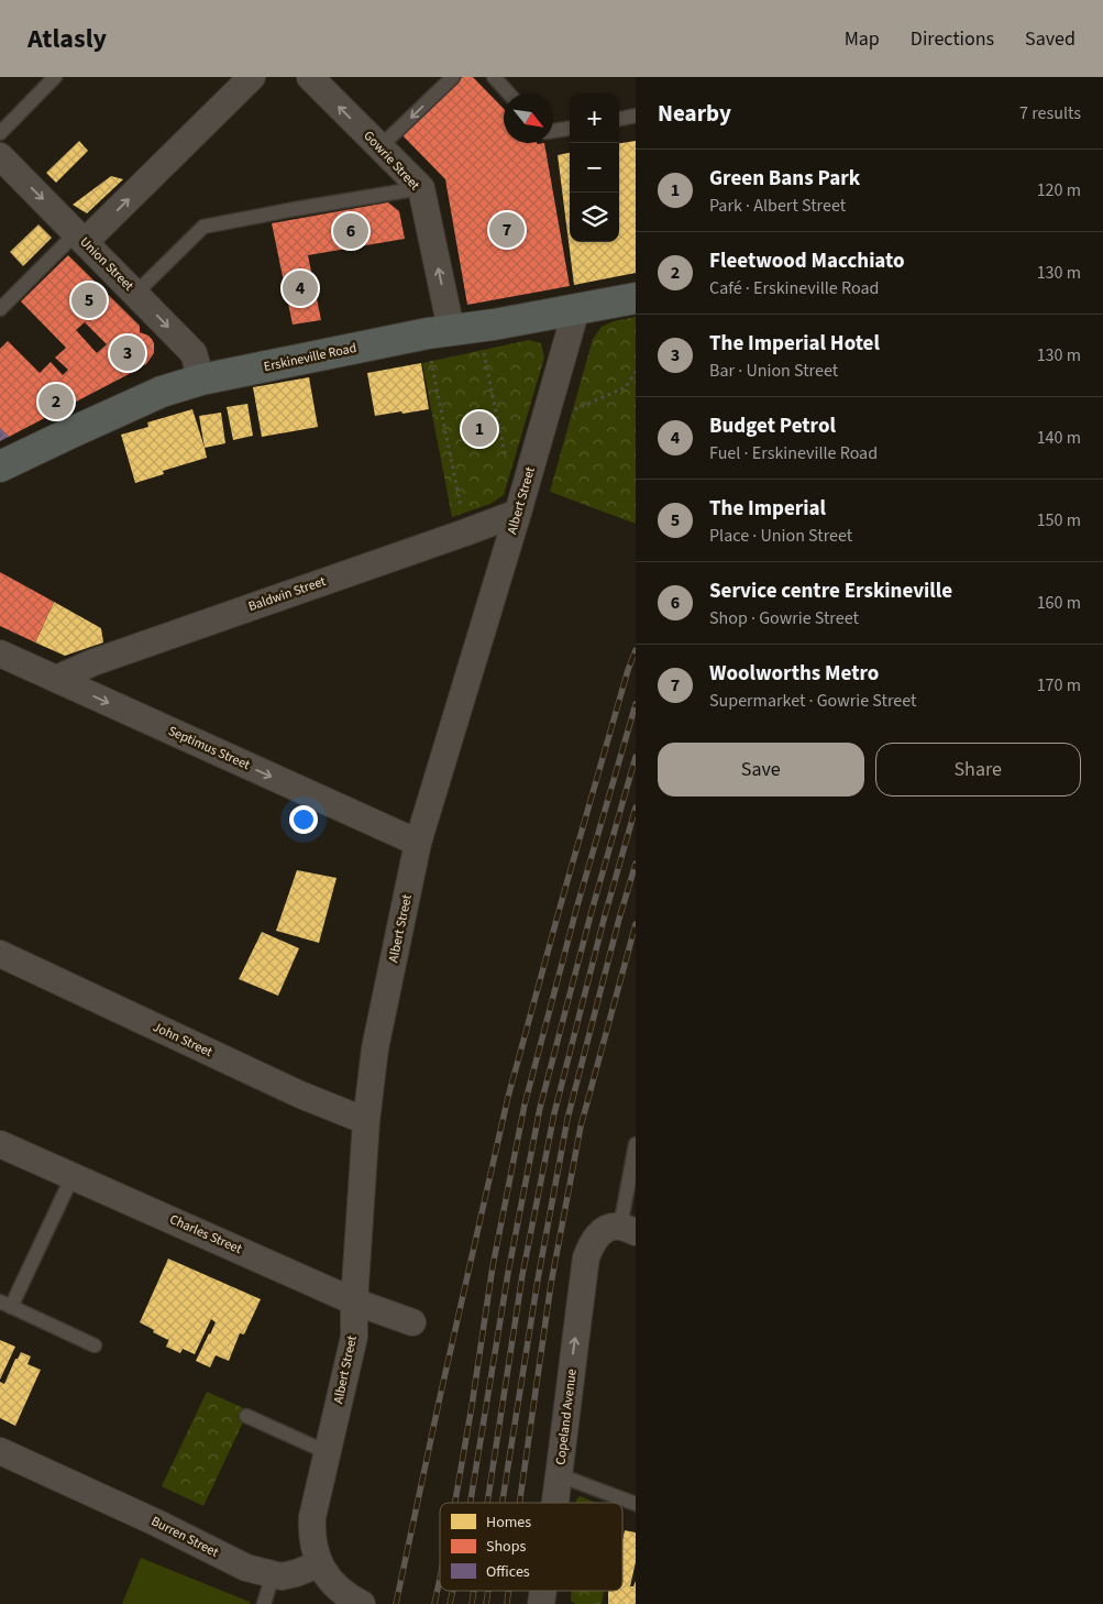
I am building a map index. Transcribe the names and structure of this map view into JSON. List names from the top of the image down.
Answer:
{
  "streets": {
    "main road": ["Erskineville Road"],
    "street": [
      "Gowrie Street",
      "Union Street",
      "Albert Street",
      "Baldwin Street",
      "Septimus Street",
      "John Street",
      "Charles Street",
      "Copeland Avenue",
      "Burren Street"
    ]
  },
  "crossings": [
    ["Gowrie Street", "Erskineville Road"],
    ["Union Street", "Erskineville Road"],
    ["Erskineville Road", "Albert Street"],
    ["Albert Street", "Baldwin Street"],
    ["Albert Street", "Septimus Street"],
    ["Albert Street", "John Street"],
    ["Albert Street", "Charles Street"],
    ["Albert Street", "Burren Street"],
    ["Baldwin Street", "Septimus Street"]
  ],
  "one_way": [
    "Gowrie Street",
    "Union Street",
    "Septimus Street",
    "Copeland Avenue"
  ],
  "legend": ["Homes", "Shops", "Offices"],
  "north": "bottom right",
  "page": {
    "header": "Atlasly",
    "nav": ["Map", "Directions", "Saved"],
    "heading": ["Nearby", "7 results"],
    "map_buttons": ["+", "−"],
    "list": [
      {
        "mark": "1",
        "name": "Green Bans Park",
        "note": "Park · Albert Street",
        "value": "120 m"
      },
      {
        "mark": "2",
        "name": "Fleetwood Macchiato",
        "note": "Café · Erskineville Road",
        "value": "130 m"
      },
      {
        "mark": "3",
        "name": "The Imperial Hotel",
        "note": "Bar · Union Street",
        "value": "130 m"
      },
      {
        "mark": "4",
        "name": "Budget Petrol",
        "note": "Fuel · Erskineville Road",
        "value": "140 m"
      },
      {
        "mark": "5",
        "name": "The Imperial",
        "note": "Place · Union Street",
        "value": "150 m"
      },
      {
        "mark": "6",
        "name": "Service centre Erskineville",
        "note": "Shop · Gowrie Street",
        "value": "160 m"
      },
      {
        "mark": "7",
        "name": "Woolworths Metro",
        "note": "Supermarket · Gowrie Street",
        "value": "170 m"
      }
    ],
    "pins": [
      "7",
      "6",
      "4",
      "5",
      "3",
      "2",
      "1"
    ],
    "buttons": ["Save", "Share"]
  }
}
